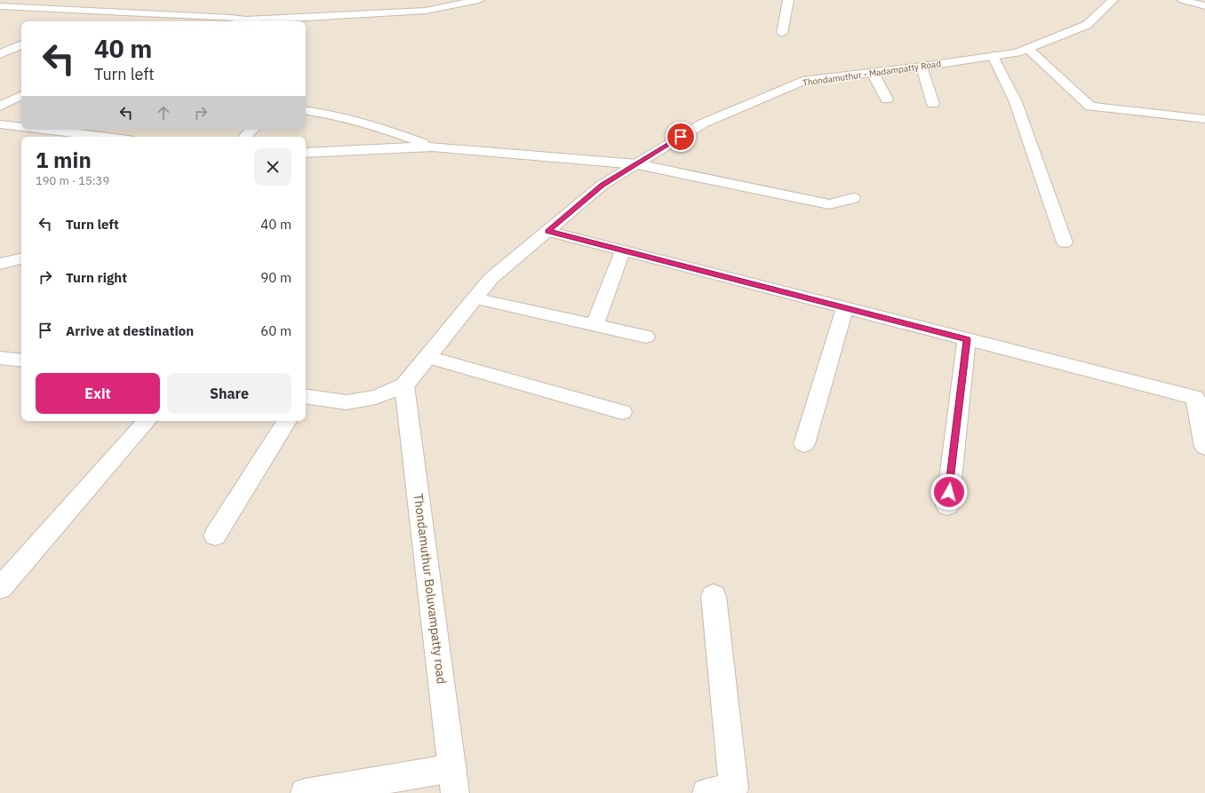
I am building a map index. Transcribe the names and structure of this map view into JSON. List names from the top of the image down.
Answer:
{
  "streets": {
    "street": ["Thondamuthur - Madampatty Road", "Thondamuthur Boluvampatty road"]
  },
  "crossings": [
    ["Thondamuthur - Madampatty Road", "Thondamuthur Boluvampatty road"]
  ],
  "page": {
    "turn": ["40 m", "Turn left"],
    "heading": ["1 min", "190 m · 15:39"],
    "list": [
      {
        "name": "Turn left",
        "value": "40 m"
      },
      {
        "name": "Turn right",
        "value": "90 m"
      },
      {
        "name": "Arrive at destination",
        "value": "60 m"
      }
    ],
    "buttons": ["Exit", "Share"]
  }
}
